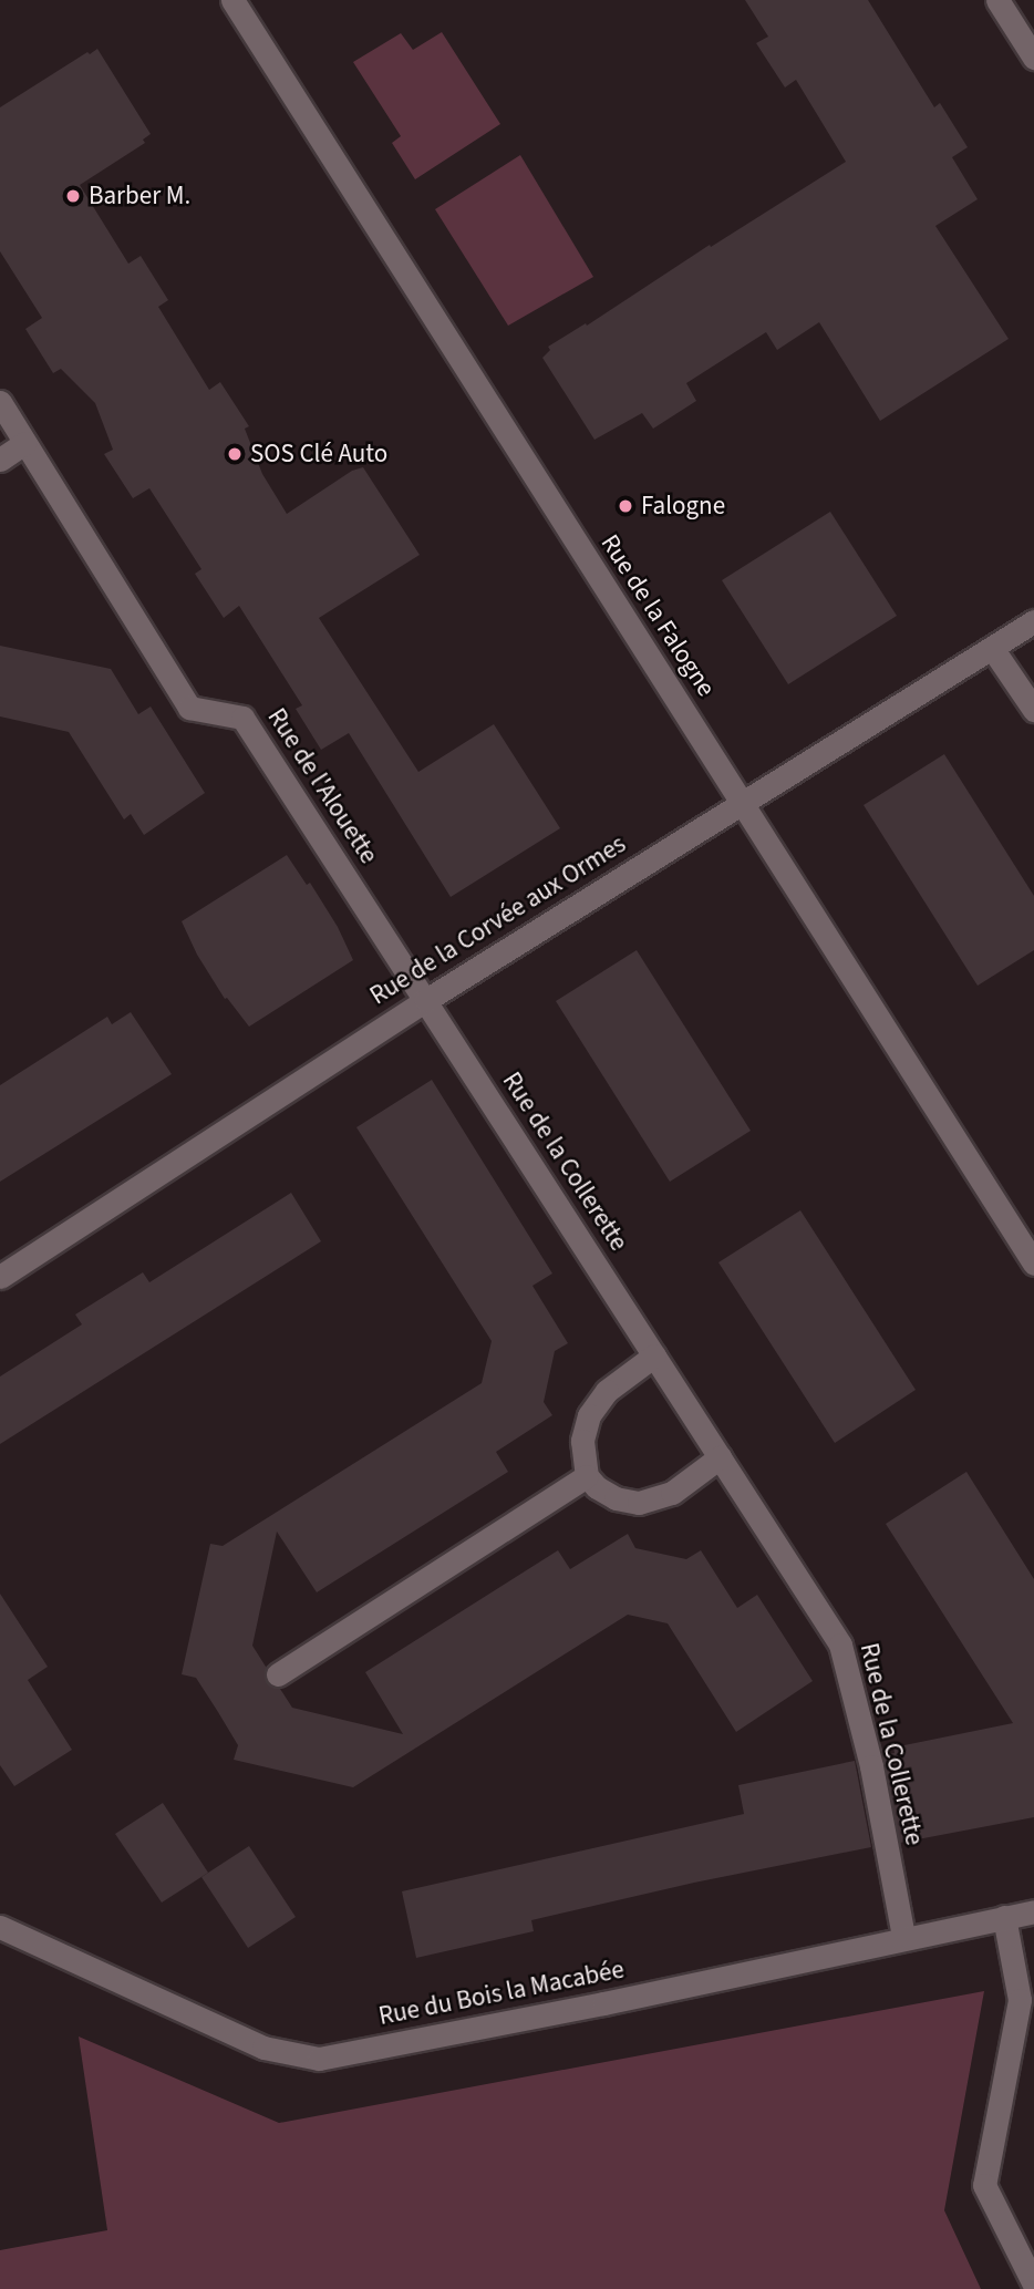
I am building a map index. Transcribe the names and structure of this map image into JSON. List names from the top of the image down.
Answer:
{
  "streets": {
    "street": [
      "Rue de la Falogne",
      "Rue de l'Alouette",
      "Rue de la Corvée aux Ormes",
      "Rue de la Collerette",
      "Rue du Bois la Macabée"
    ]
  },
  "crossings": [
    ["Rue de la Falogne", "Rue de la Corvée aux Ormes"],
    ["Rue de l'Alouette", "Rue de la Corvée aux Ormes"],
    ["Rue de l'Alouette", "Rue de la Collerette"],
    ["Rue de la Corvée aux Ormes", "Rue de la Collerette"],
    ["Rue de la Collerette", "Rue du Bois la Macabée"]
  ],
  "places": ["Barber M.", "SOS Clé Auto", "Falogne"]
}
